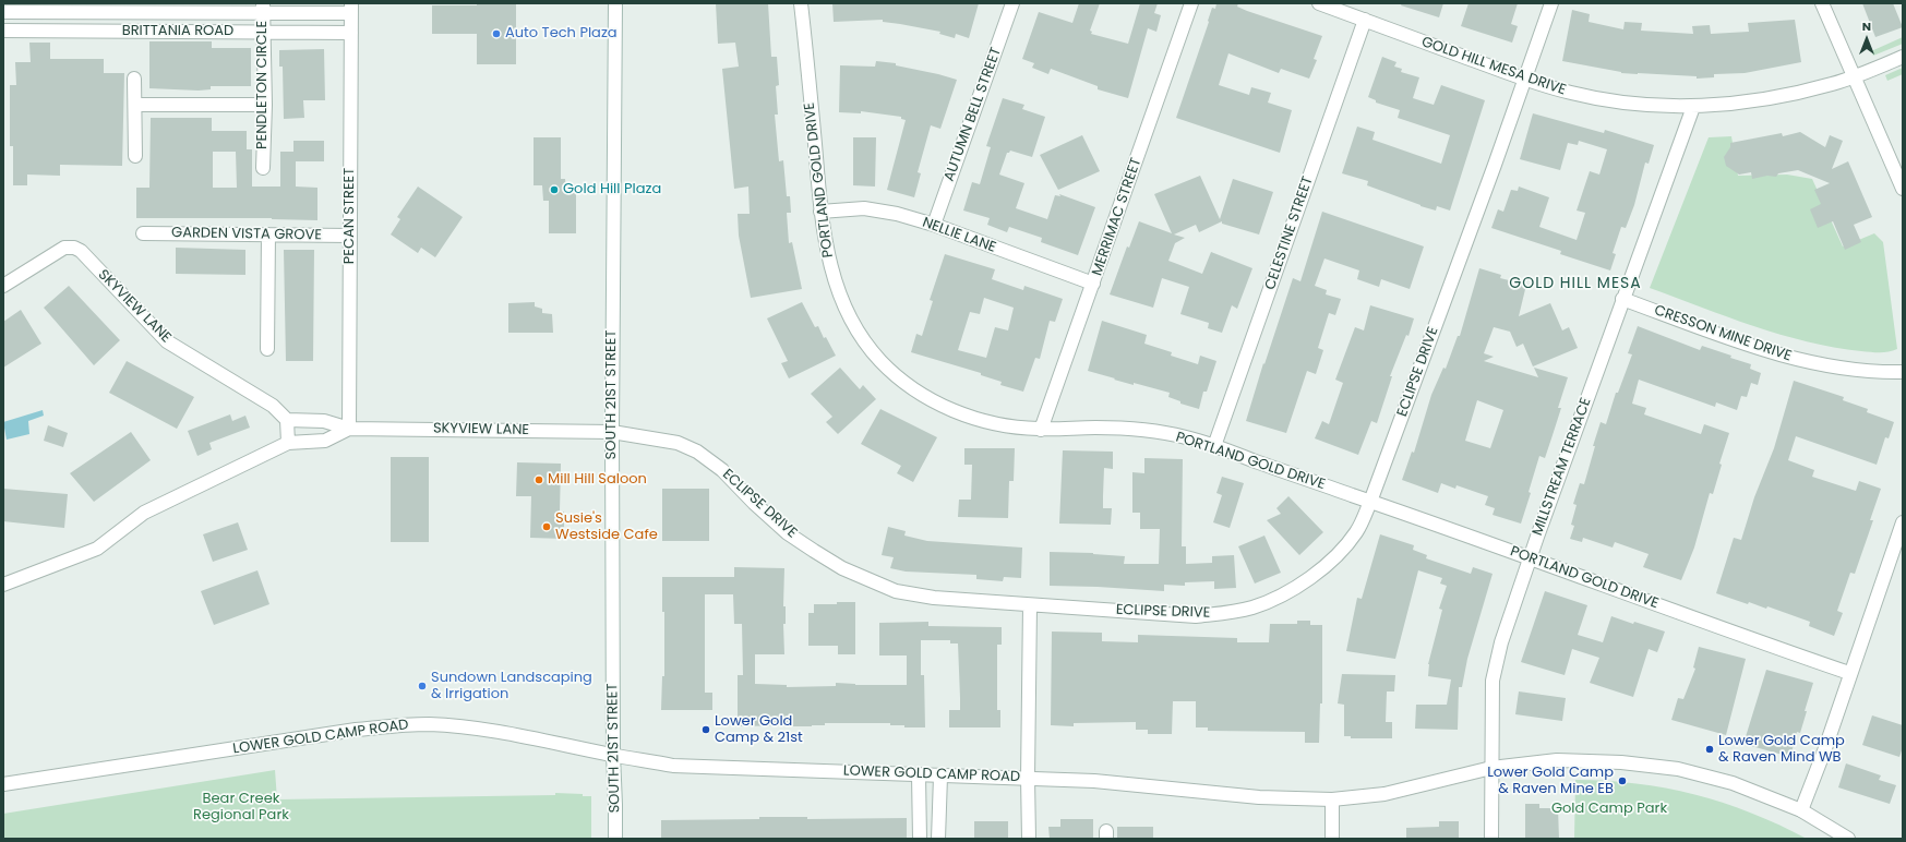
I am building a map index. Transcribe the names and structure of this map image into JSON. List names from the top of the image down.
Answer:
{
  "streets": {
    "street": [
      "BRITTANIA ROAD",
      "GOLD HILL MESA DRIVE",
      "PENDLETON CIRCLE",
      "AUTUMN BELL STREET",
      "PORTLAND GOLD DRIVE",
      "PECAN STREET",
      "MERRIMAC STREET",
      "CELESTINE STREET",
      "GARDEN VISTA GROVE",
      "NELLIE LANE",
      "SKYVIEW LANE",
      "CRESSON MINE DRIVE",
      "ECLIPSE DRIVE",
      "SOUTH 21ST STREET",
      "MILLSTREAM TERRACE",
      "LOWER GOLD CAMP ROAD"
    ]
  },
  "crossings": [
    ["BRITTANIA ROAD", "PENDLETON CIRCLE"],
    ["BRITTANIA ROAD", "PECAN STREET"],
    ["GOLD HILL MESA DRIVE", "CELESTINE STREET"],
    ["GOLD HILL MESA DRIVE", "ECLIPSE DRIVE"],
    ["GOLD HILL MESA DRIVE", "MILLSTREAM TERRACE"],
    ["AUTUMN BELL STREET", "NELLIE LANE"],
    ["PORTLAND GOLD DRIVE", "MERRIMAC STREET"],
    ["PORTLAND GOLD DRIVE", "CELESTINE STREET"],
    ["PORTLAND GOLD DRIVE", "NELLIE LANE"],
    ["PORTLAND GOLD DRIVE", "ECLIPSE DRIVE"],
    ["PORTLAND GOLD DRIVE", "MILLSTREAM TERRACE"],
    ["PECAN STREET", "GARDEN VISTA GROVE"],
    ["PECAN STREET", "SKYVIEW LANE"],
    ["MERRIMAC STREET", "NELLIE LANE"],
    ["SKYVIEW LANE", "ECLIPSE DRIVE"],
    ["SKYVIEW LANE", "SOUTH 21ST STREET"],
    ["CRESSON MINE DRIVE", "MILLSTREAM TERRACE"],
    ["ECLIPSE DRIVE", "SOUTH 21ST STREET"],
    ["SOUTH 21ST STREET", "LOWER GOLD CAMP ROAD"],
    ["MILLSTREAM TERRACE", "LOWER GOLD CAMP ROAD"]
  ],
  "districts": ["GOLD HILL MESA"],
  "parks": ["Bear Creek Regional Park", "Gold Camp Park"],
  "places": [
    "Auto Tech Plaza",
    "Gold Hill Plaza",
    "Mill Hill Saloon",
    "Susie's Westside Cafe",
    "Sundown Landscaping & Irrigation",
    "Lower Gold Camp & 21st",
    "Lower Gold Camp & Raven Mind WB",
    "Lower Gold Camp & Raven Mine EB"
  ],
  "north": "top"
}
